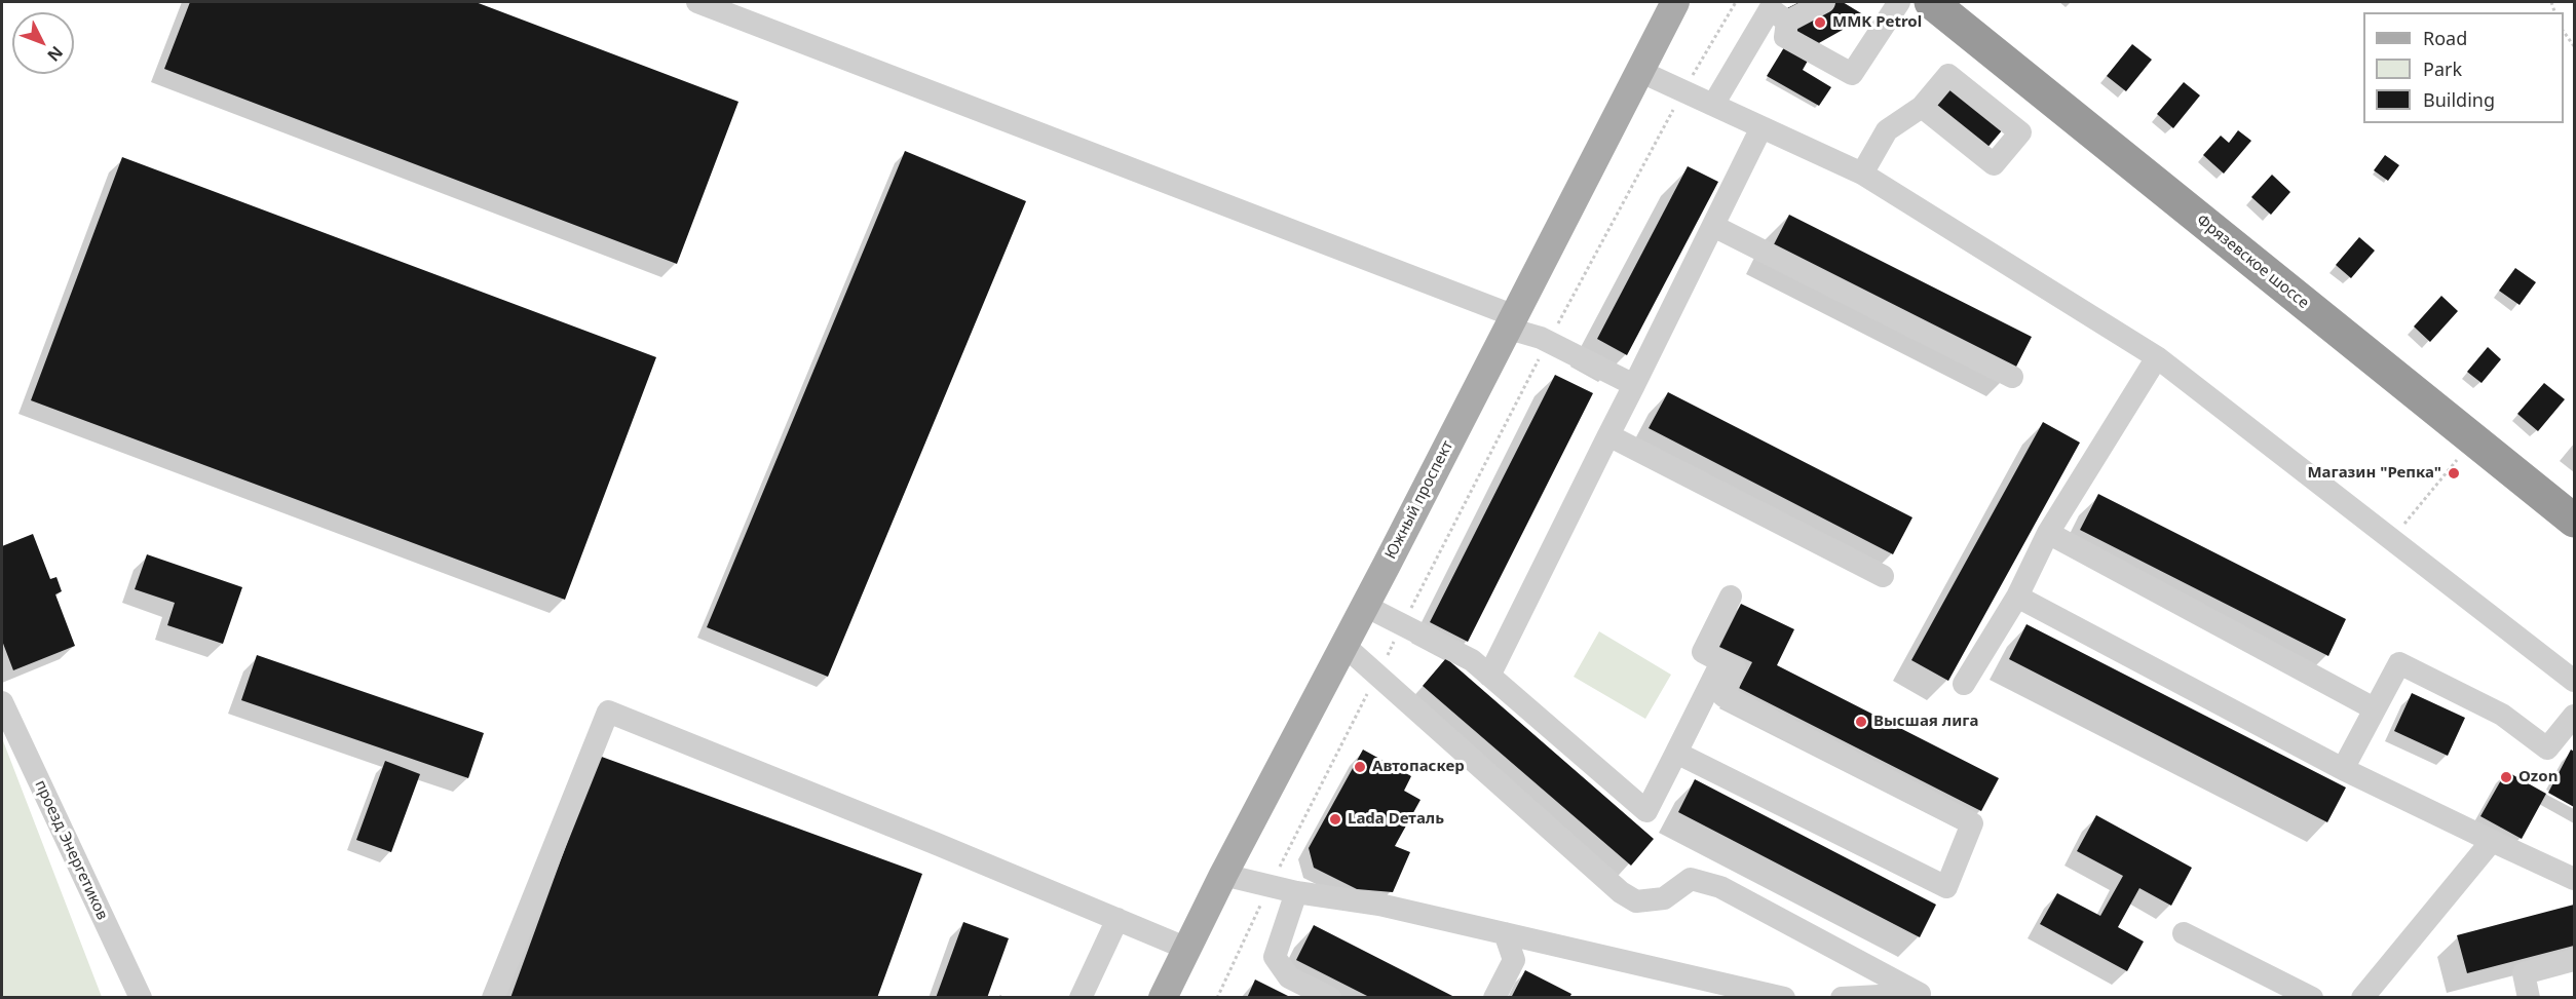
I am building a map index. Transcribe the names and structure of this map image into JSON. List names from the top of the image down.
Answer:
{
  "streets": {
    "highway": ["Фрязевское шоссе"],
    "main road": ["Южный проспект"],
    "street": ["проезд Энергетиков"]
  },
  "places": [
    "MMK Petrol",
    "Магазин \"Репка\"",
    "Высшая лига",
    "Автопаскер",
    "Ozon",
    "Lada Dеталь"
  ],
  "legend": ["Road", "Park", "Building"],
  "north": "bottom right"
}
